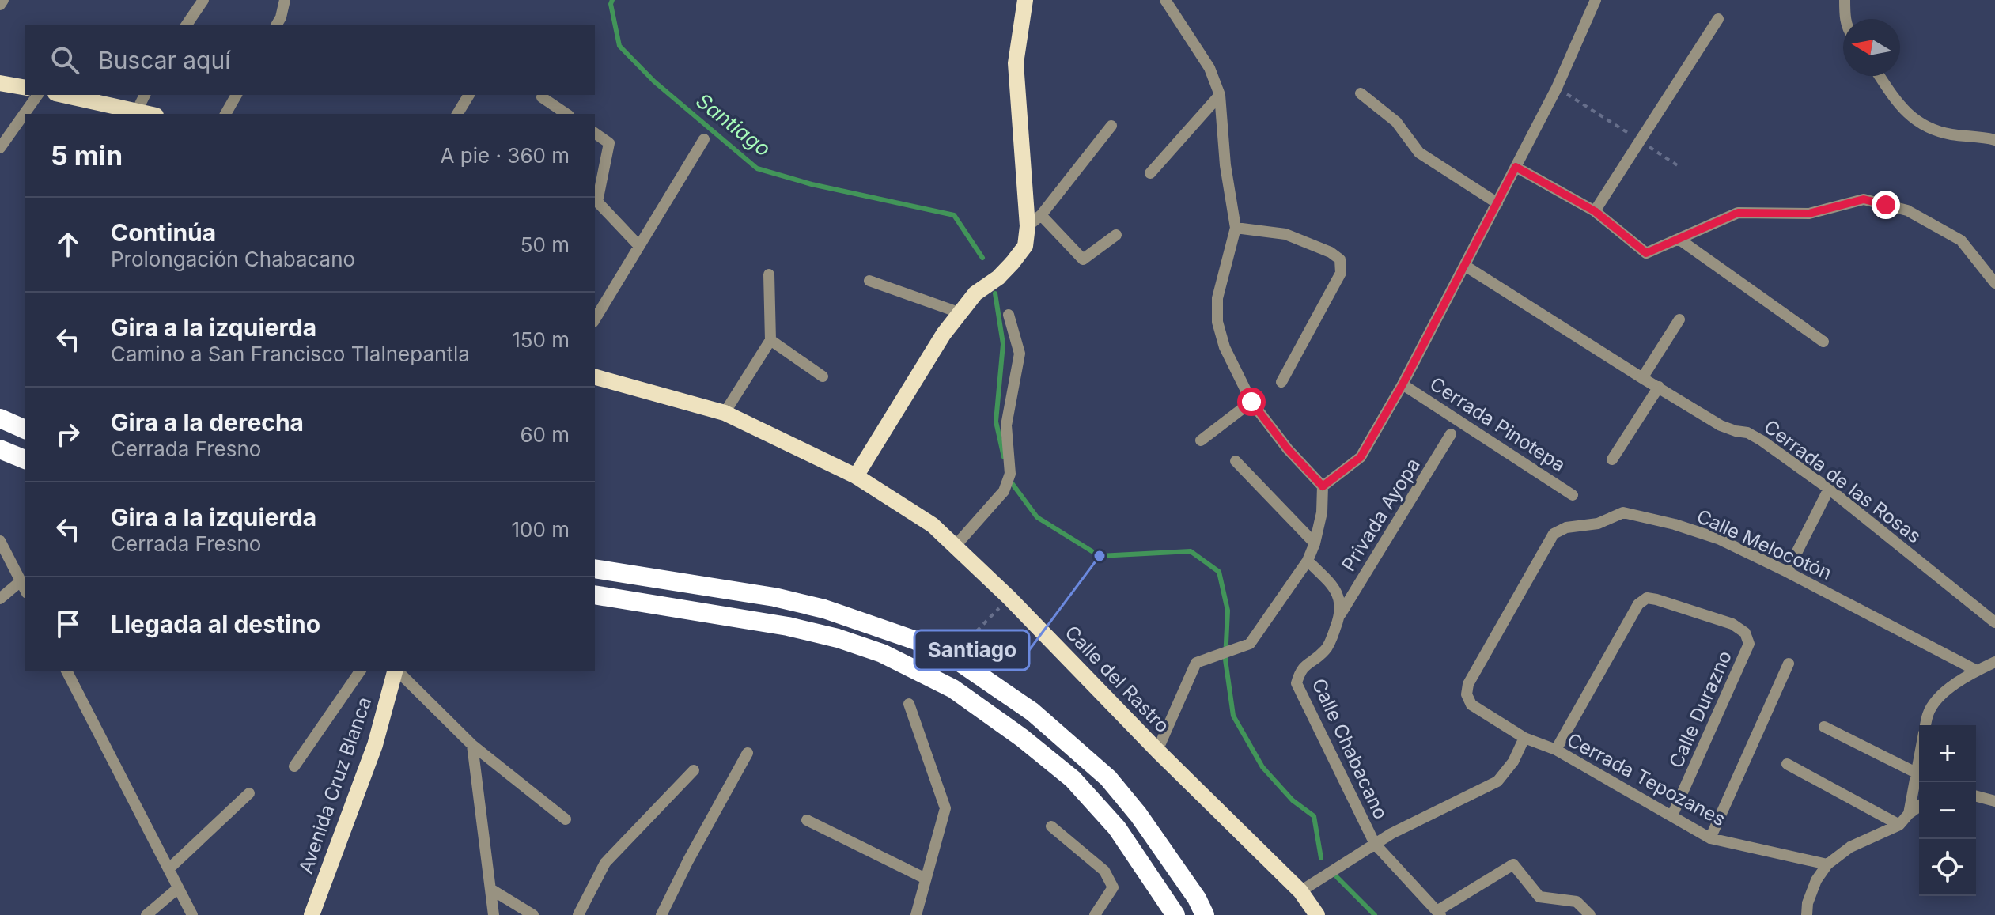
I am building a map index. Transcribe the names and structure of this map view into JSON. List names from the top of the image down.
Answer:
{
  "streets": {
    "main road": ["Calle del Rastro", "Avenida Cruz Blanca"],
    "street": [
      "Cerrada Pinotepa",
      "Cerrada de las Rosas",
      "Privada Ayopa",
      "Calle Melocotón",
      "Calle Durazno",
      "Calle Chabacano",
      "Cerrada Tepozanes"
    ]
  },
  "crossings": [
    ["Privada Ayopa", "Calle Chabacano"],
    ["Calle Melocotón", "Cerrada Tepozanes"],
    ["Calle Durazno", "Cerrada Tepozanes"]
  ],
  "water": ["Santiago"],
  "places": ["Santiago"],
  "north": "left",
  "page": {
    "search": "Buscar aquí",
    "heading": ["5 min", "A pie · 360 m"],
    "list": [
      ["Continúa", "Prolongación Chabacano", "50 m"],
      ["Gira a la izquierda", "Camino a San Francisco Tlalnepantla", "150 m"],
      ["Gira a la derecha", "Cerrada Fresno", "60 m"],
      ["Gira a la izquierda", "Cerrada Fresno", "100 m"],
      "Llegada al destino"
    ],
    "map_buttons": ["+", "−"]
  }
}
